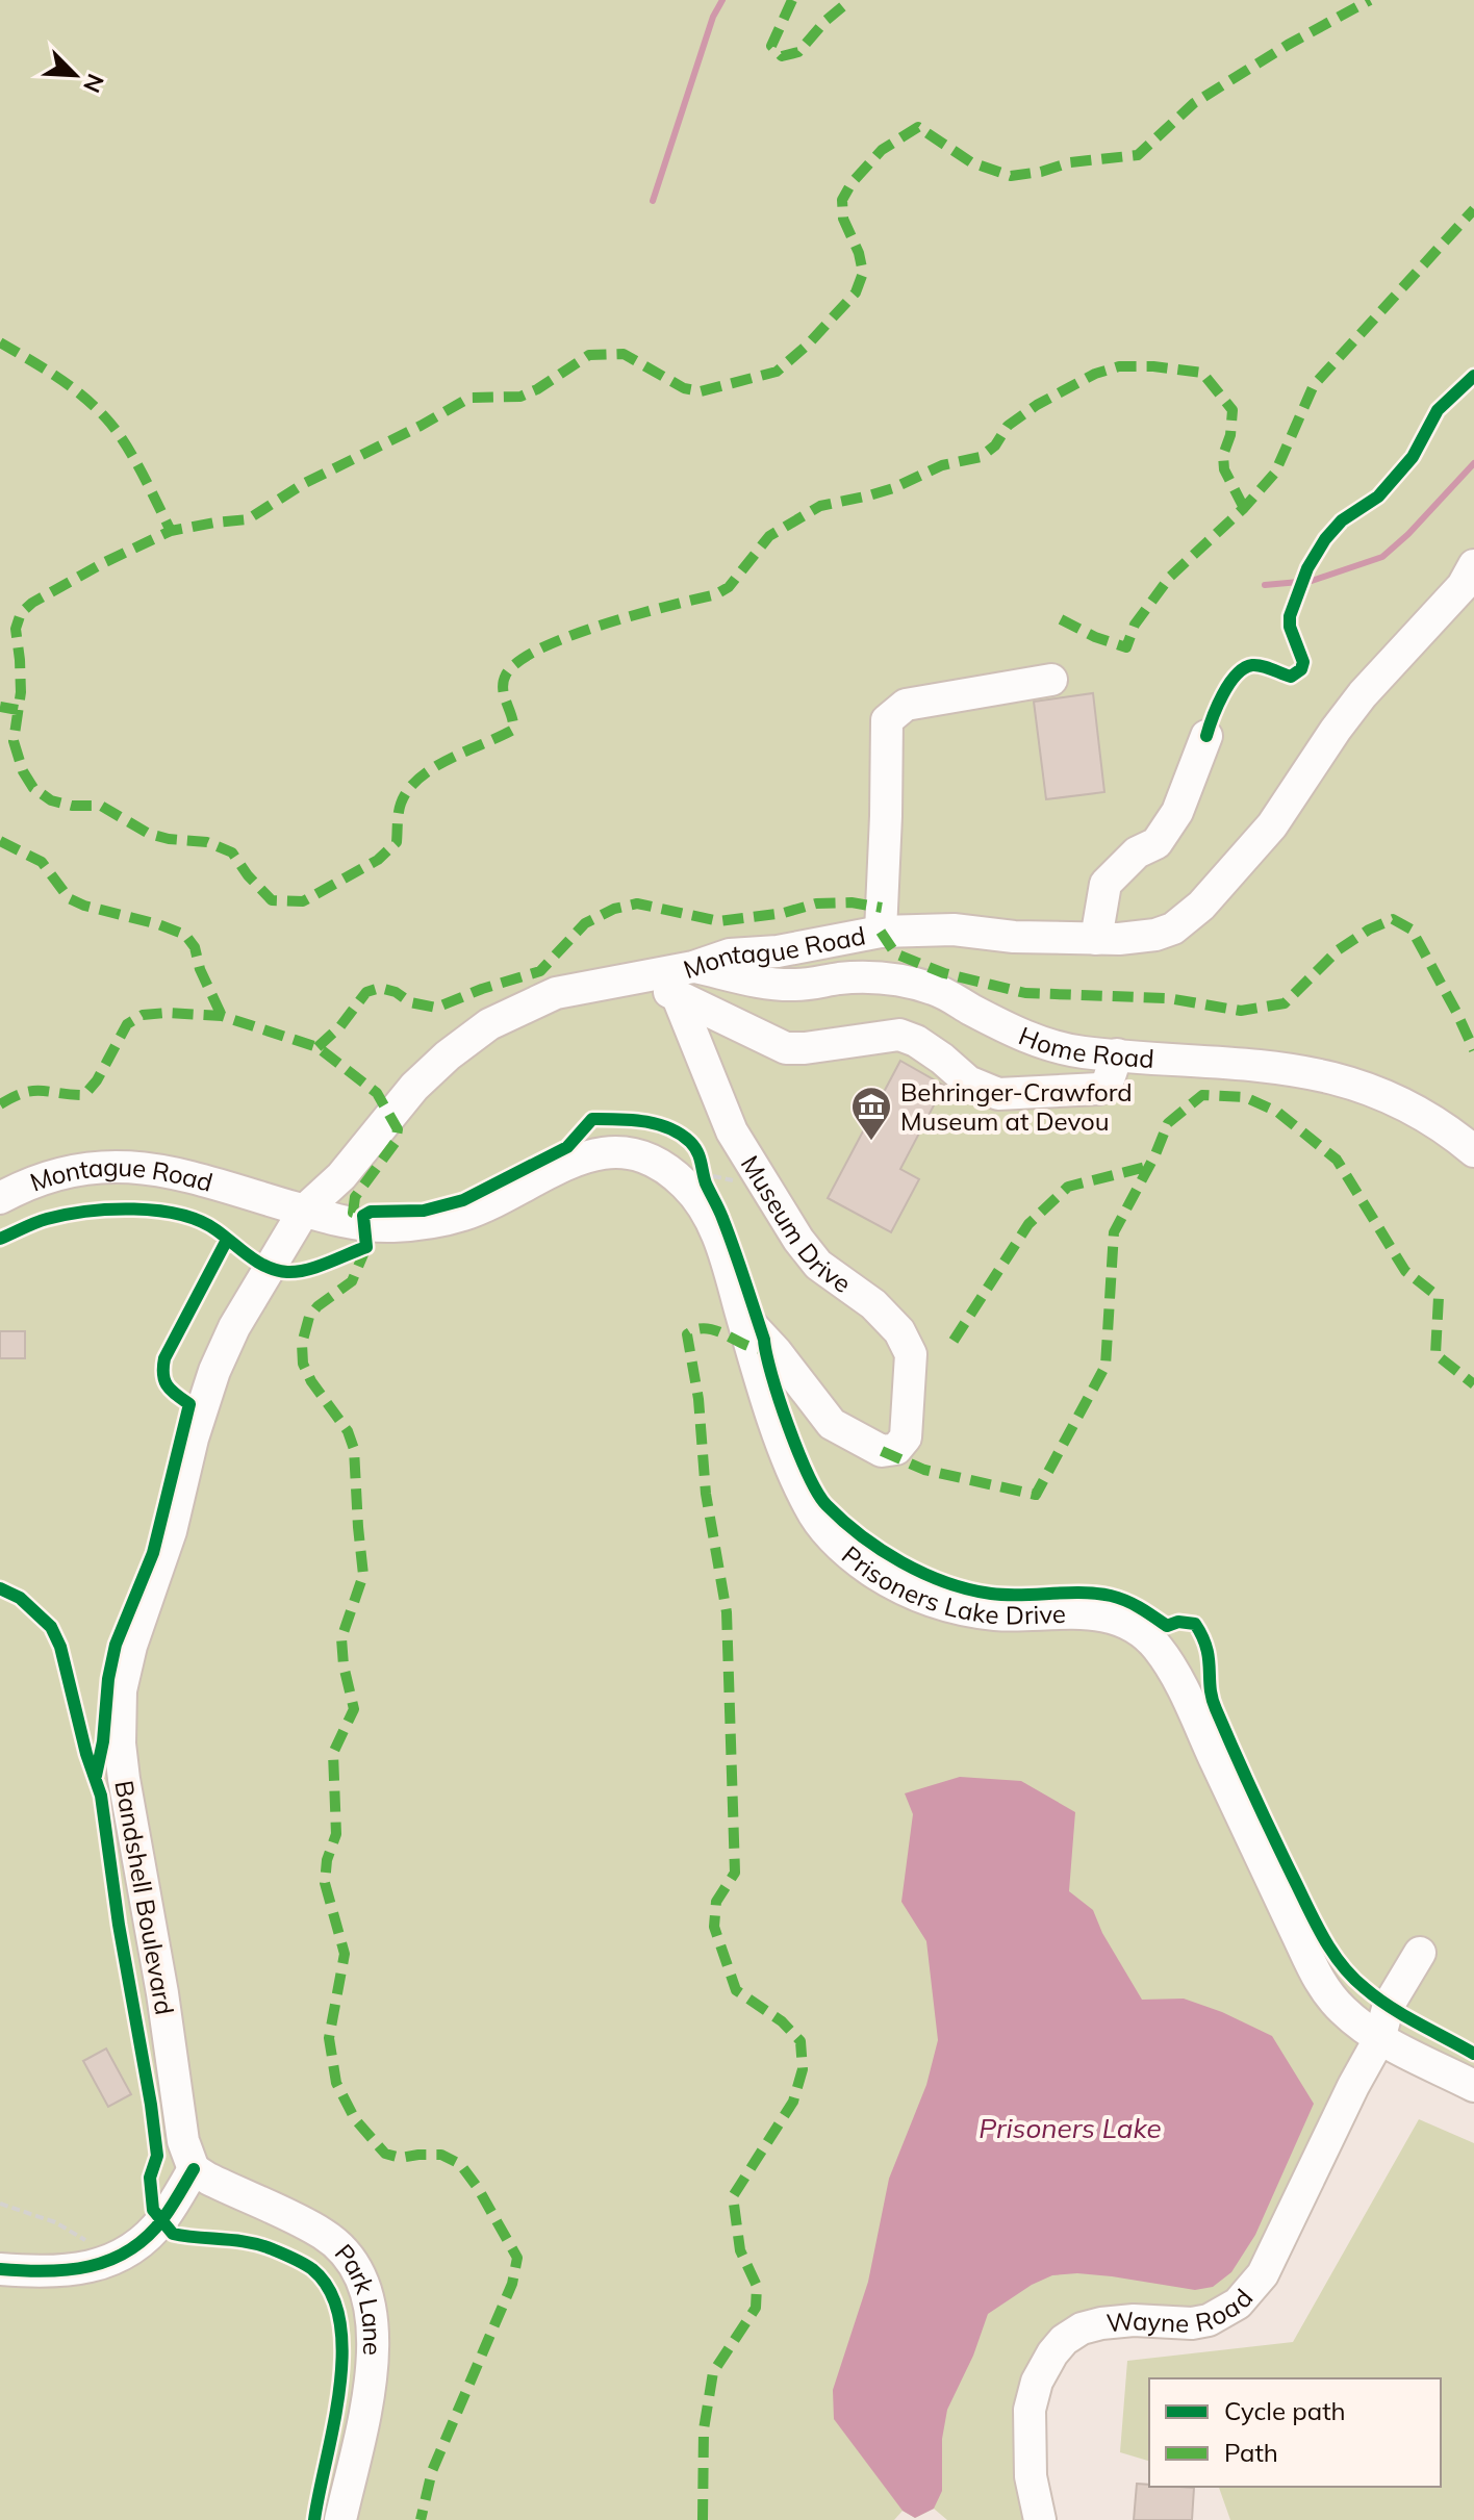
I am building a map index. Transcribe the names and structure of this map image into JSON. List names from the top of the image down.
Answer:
{
  "streets": {
    "street": [
      "Montague Road",
      "Home Road",
      "Museum Drive",
      "Prisoners Lake Drive",
      "Bandshell Boulevard",
      "Park Lane",
      "Wayne Road"
    ]
  },
  "crossings": [
    ["Montague Road", "Home Road"],
    ["Montague Road", "Prisoners Lake Drive"],
    ["Montague Road", "Bandshell Boulevard"],
    ["Museum Drive", "Prisoners Lake Drive"],
    ["Prisoners Lake Drive", "Bandshell Boulevard"],
    ["Prisoners Lake Drive", "Wayne Road"],
    ["Bandshell Boulevard", "Park Lane"]
  ],
  "water": ["Prisoners Lake"],
  "places": {
    "museum": ["Behringer-Crawford Museum at Devou"]
  },
  "legend": ["Cycle path", "Path"],
  "north": "bottom right"
}
